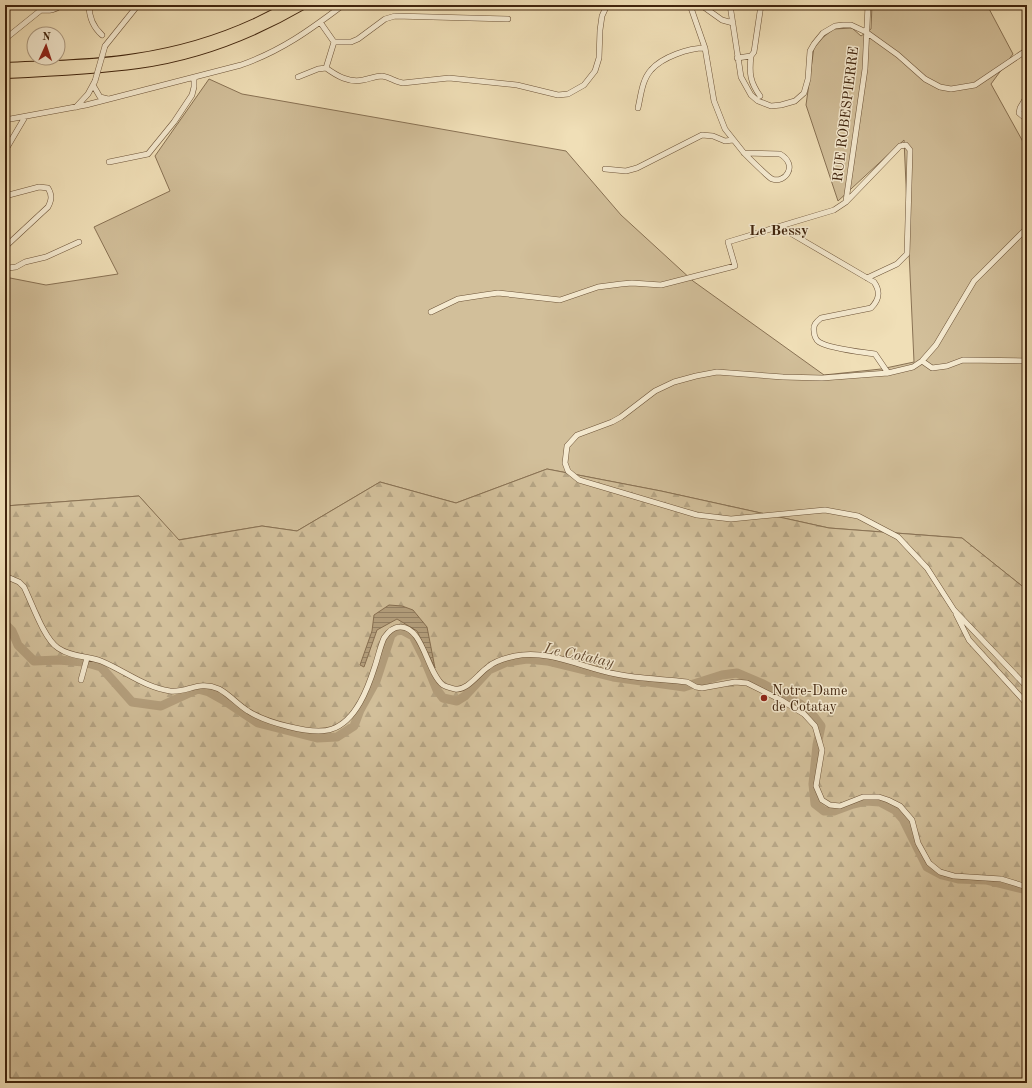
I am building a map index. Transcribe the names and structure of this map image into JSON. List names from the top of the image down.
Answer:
{
  "streets": {
    "street": ["RUE ROBESPIERRE"]
  },
  "districts": ["Le Bessy"],
  "water": ["Le Cotatay"],
  "places": ["Notre-Dame de Cotatay"],
  "north": "top"
}
